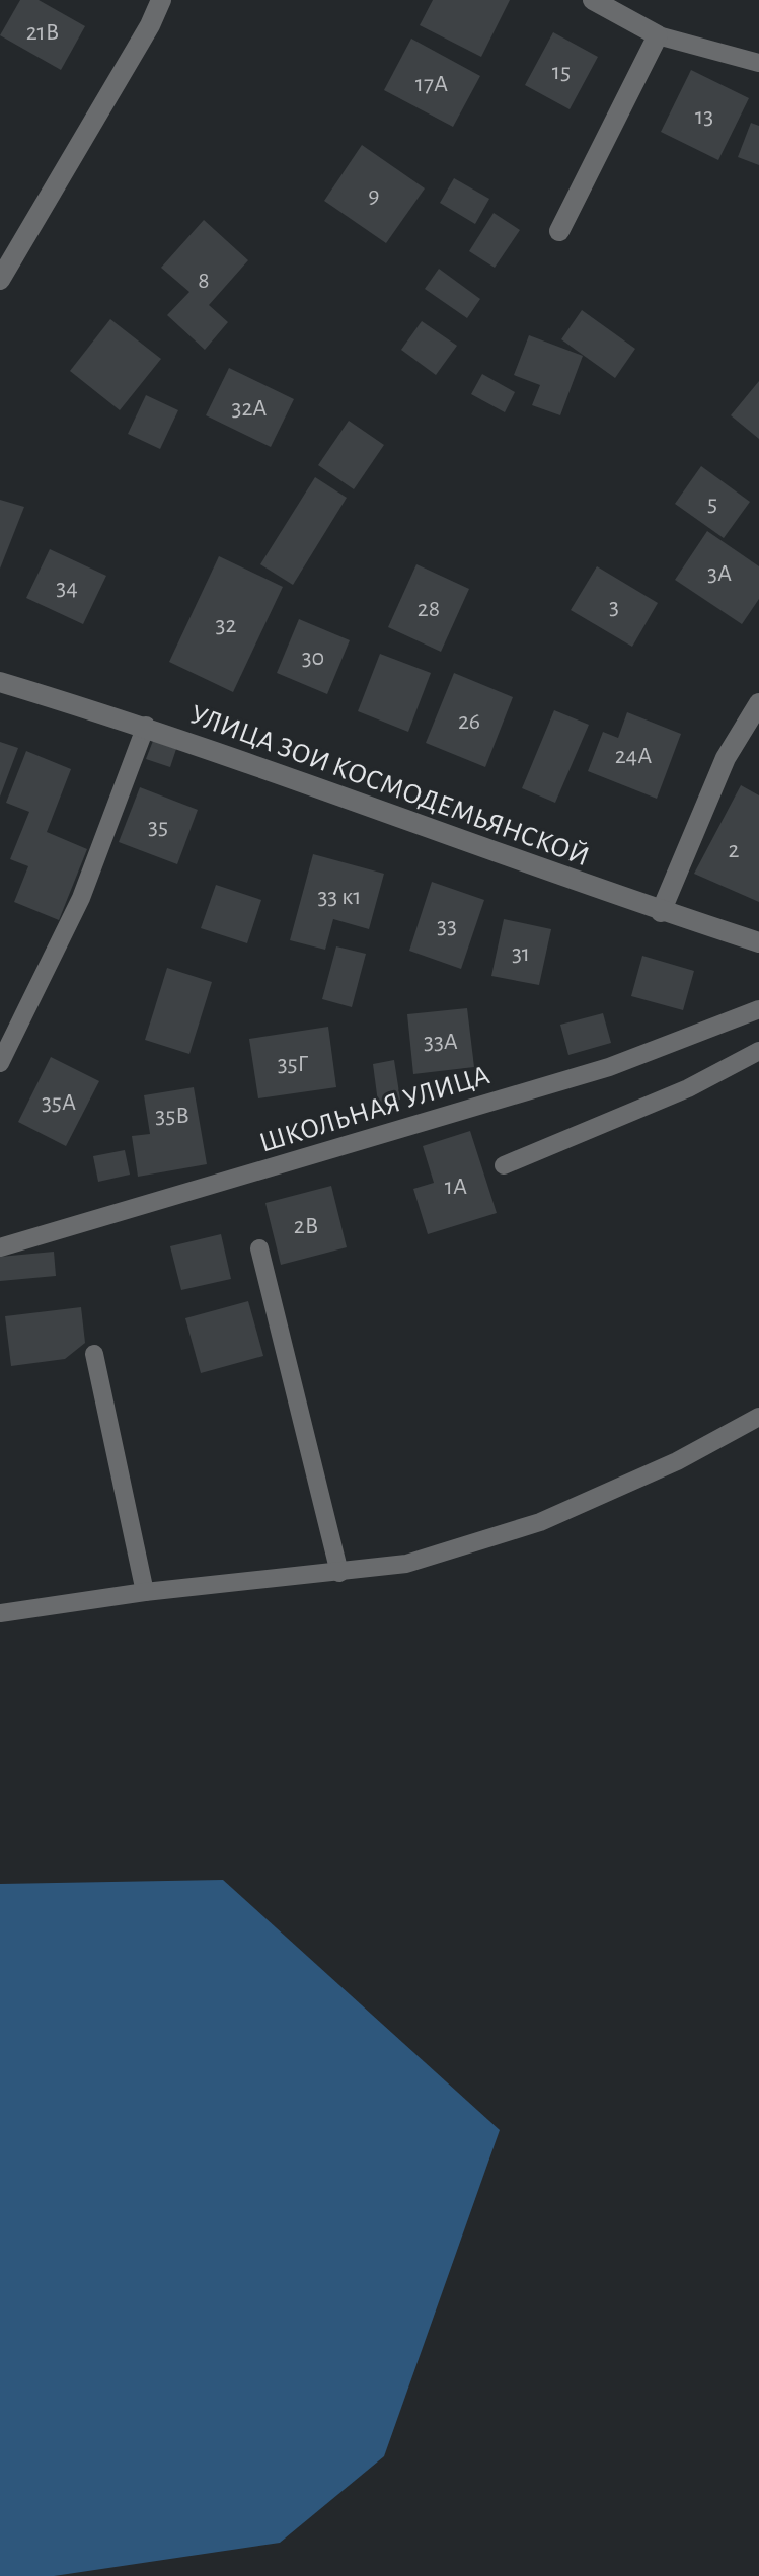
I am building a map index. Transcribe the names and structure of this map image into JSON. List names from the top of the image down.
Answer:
{
  "streets": {
    "street": ["УЛИЦА ЗОИ КОСМОДЕМЬЯНСКОЙ"],
    "lane": ["ШКОЛЬНАЯ УЛИЦА"]
  },
  "house_numbers": [
    "21В",
    "15",
    "17А",
    "13",
    "9",
    "8",
    "32А",
    "5",
    "3А",
    "34",
    "3",
    "28",
    "32",
    "30",
    "26",
    "24А",
    "35",
    "2",
    "33 к1",
    "33",
    "31",
    "33А",
    "35Г",
    "35А",
    "35В",
    "1А",
    "2В"
  ]
}
